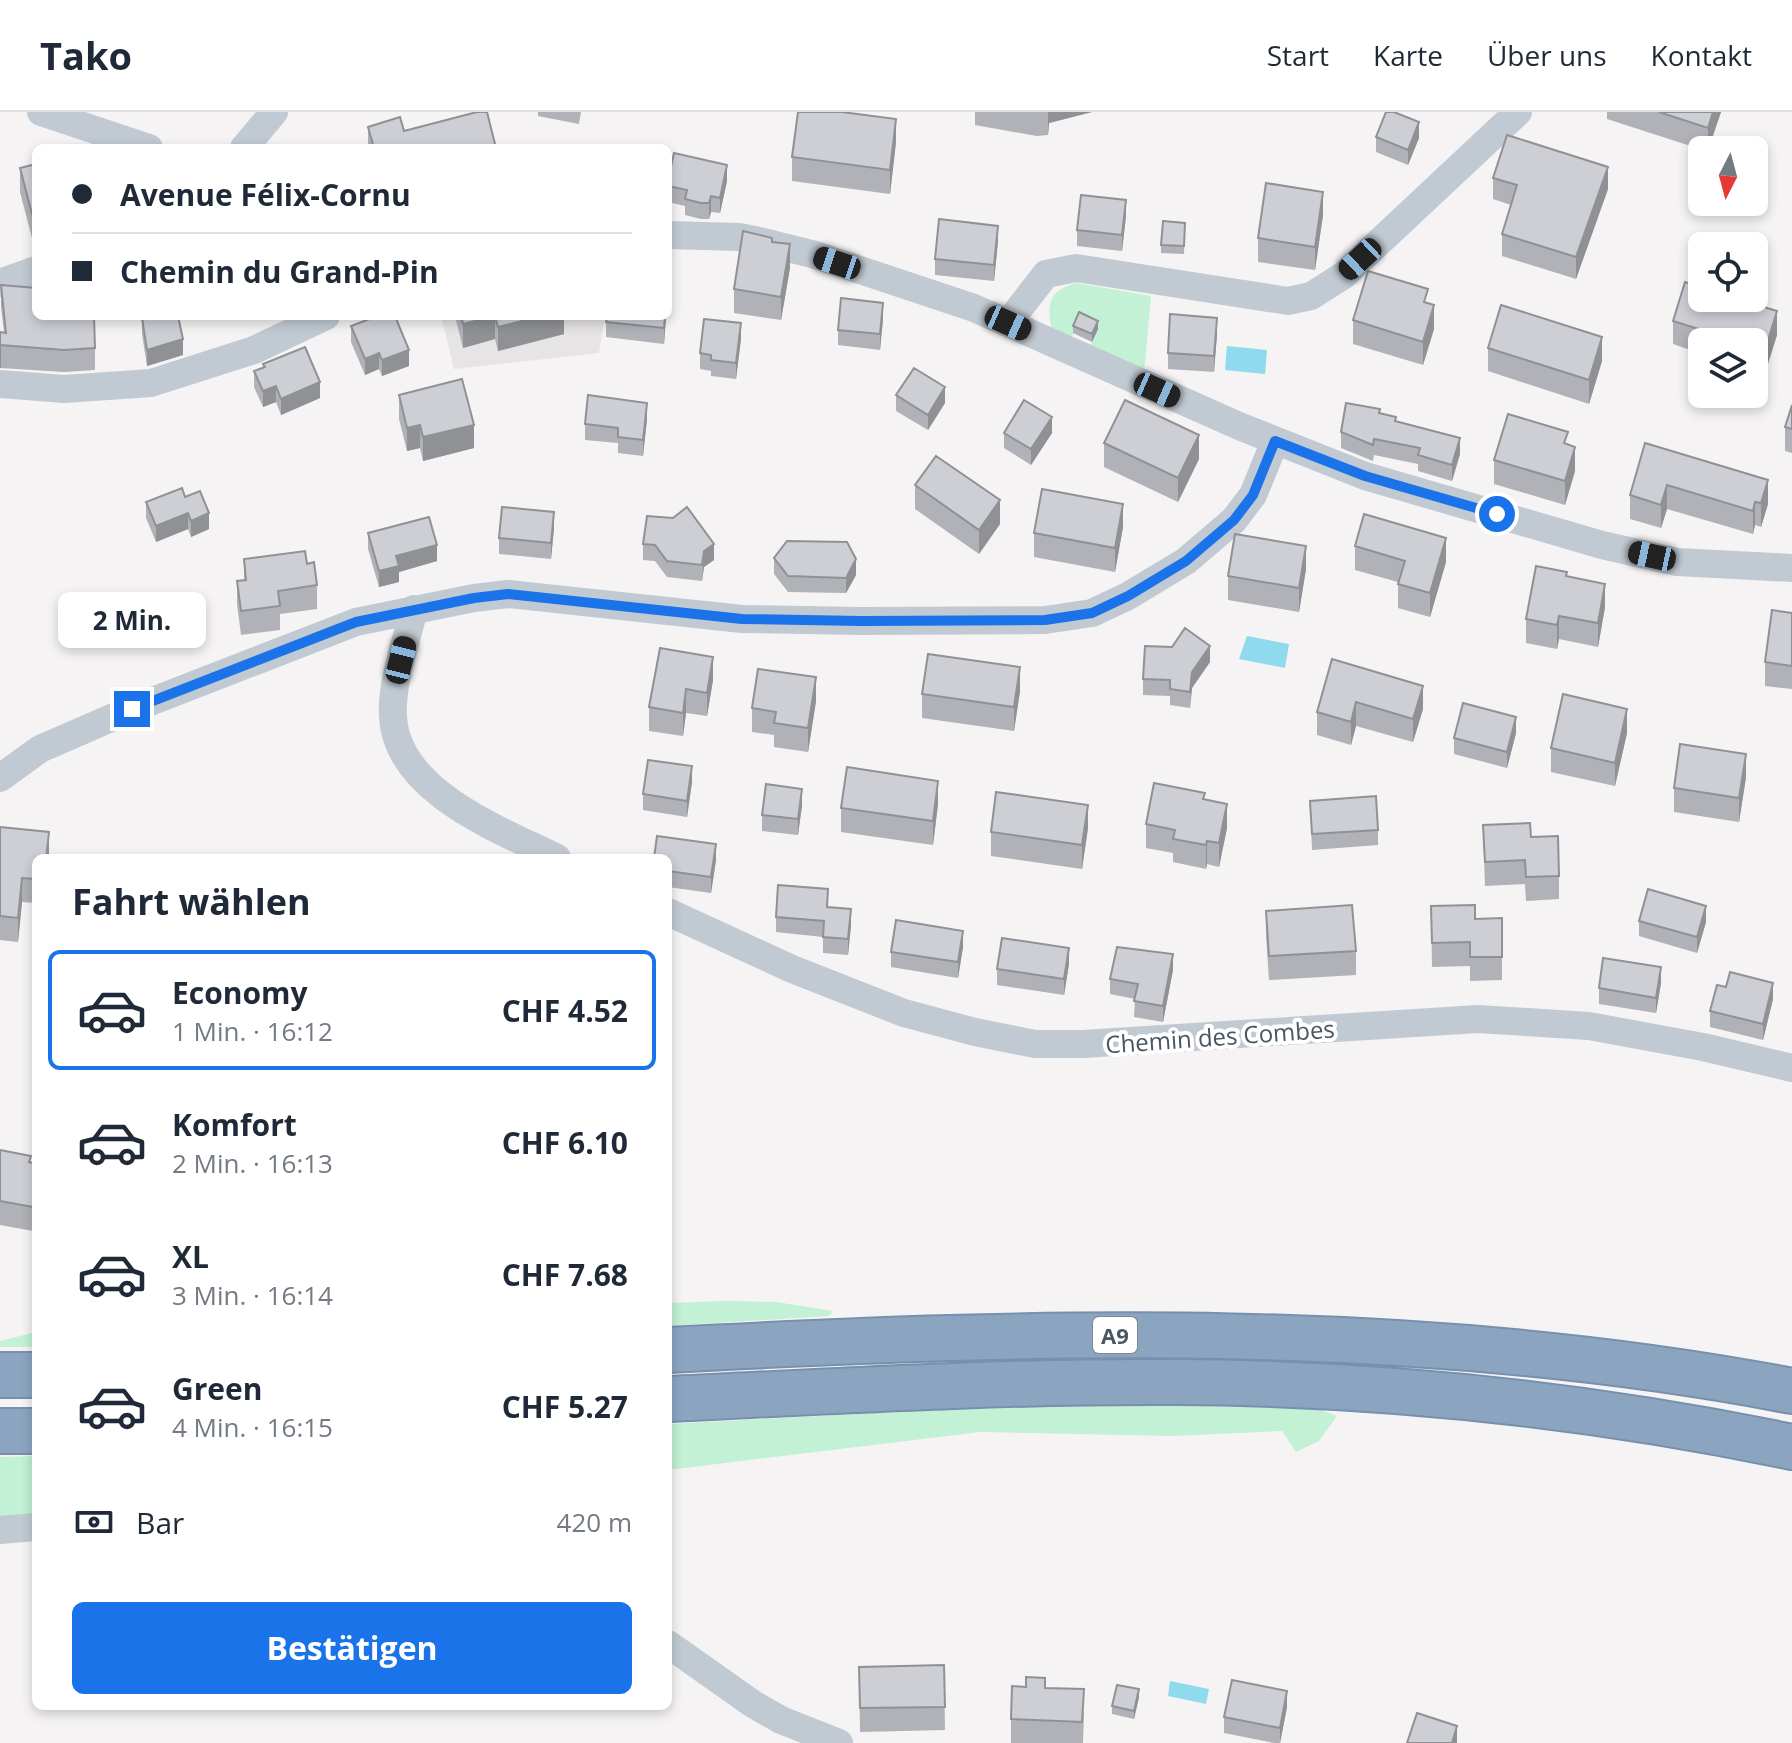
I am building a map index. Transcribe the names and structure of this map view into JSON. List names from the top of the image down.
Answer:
{
  "streets": {
    "highway": ["A9"],
    "street": ["Chemin des Combes"]
  },
  "north": "bottom",
  "page": {
    "header": "Tako",
    "nav": [
      "Start",
      "Karte",
      "Über uns",
      "Kontakt"
    ],
    "banner": ["Avenue Félix-Cornu", "Chemin du Grand-Pin"],
    "bubble": "2 Min.",
    "heading": "Fahrt wählen",
    "list": [
      {
        "name": "Economy",
        "note": "1 Min. · 16:12",
        "value": "CHF 4.52"
      },
      {
        "name": "Komfort",
        "note": "2 Min. · 16:13",
        "value": "CHF 6.10"
      },
      {
        "name": "XL",
        "note": "3 Min. · 16:14",
        "value": "CHF 7.68"
      },
      {
        "name": "Green",
        "note": "4 Min. · 16:15",
        "value": "CHF 5.27"
      }
    ],
    "pay": ["Bar", "420 m"],
    "buttons": "Bestätigen"
  }
}
